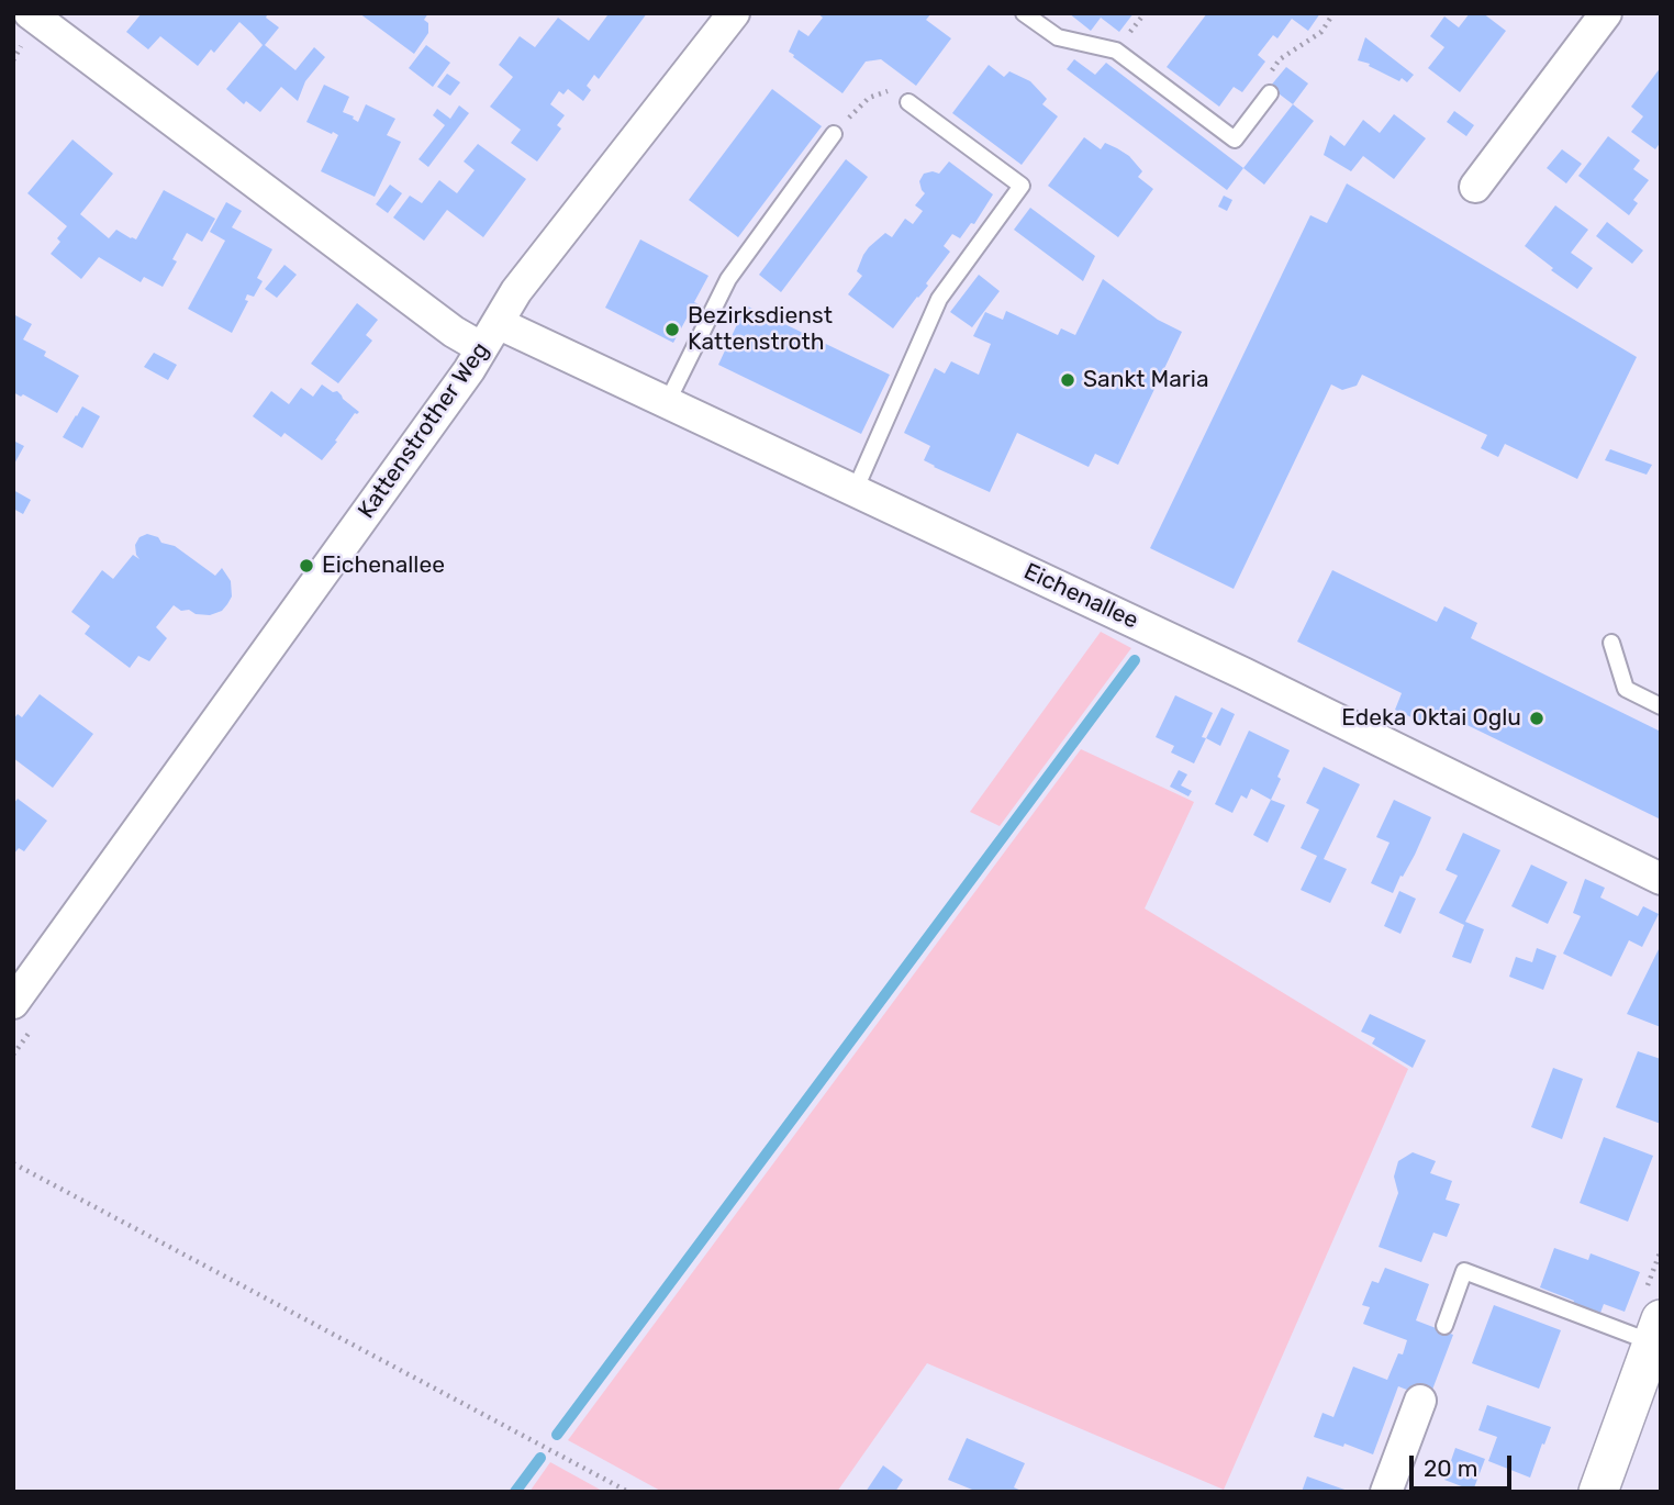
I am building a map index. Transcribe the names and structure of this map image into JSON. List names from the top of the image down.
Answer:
{
  "streets": {
    "street": ["Kattenstrother Weg", "Eichenallee"]
  },
  "crossings": [
    ["Kattenstrother Weg", "Eichenallee"]
  ],
  "places": [
    "Bezirksdienst Kattenstroth",
    "Sankt Maria",
    "Eichenallee",
    "Edeka Oktai Oglu"
  ],
  "scale_bar": "20 m"
}
